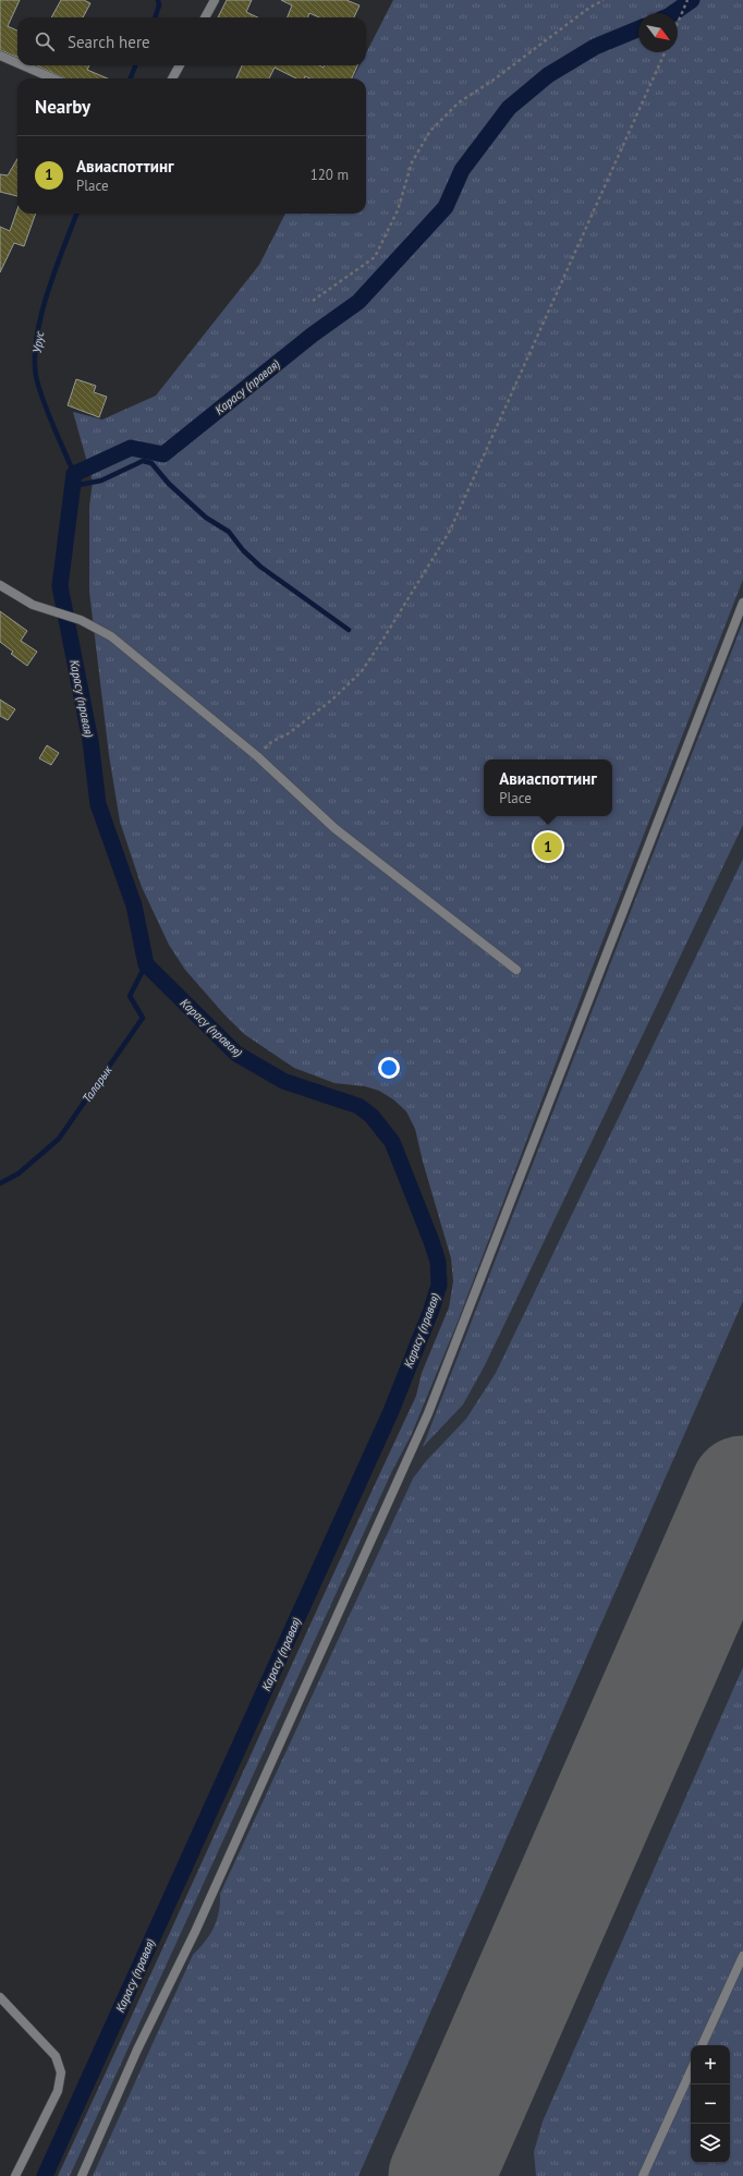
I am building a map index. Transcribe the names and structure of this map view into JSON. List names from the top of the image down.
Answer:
{
  "water": ["Урус", "Карасу (правая)", "Таларык"],
  "north": "bottom right",
  "page": {
    "search": "Search here",
    "heading": "Nearby",
    "list": [
      {
        "mark": "1",
        "name": "Авиаспоттинг",
        "note": "Place",
        "value": "120 m"
      }
    ],
    "popup": ["Авиаспоттинг", "Place"],
    "pins": "1",
    "map_buttons": ["+", "−"]
  }
}
